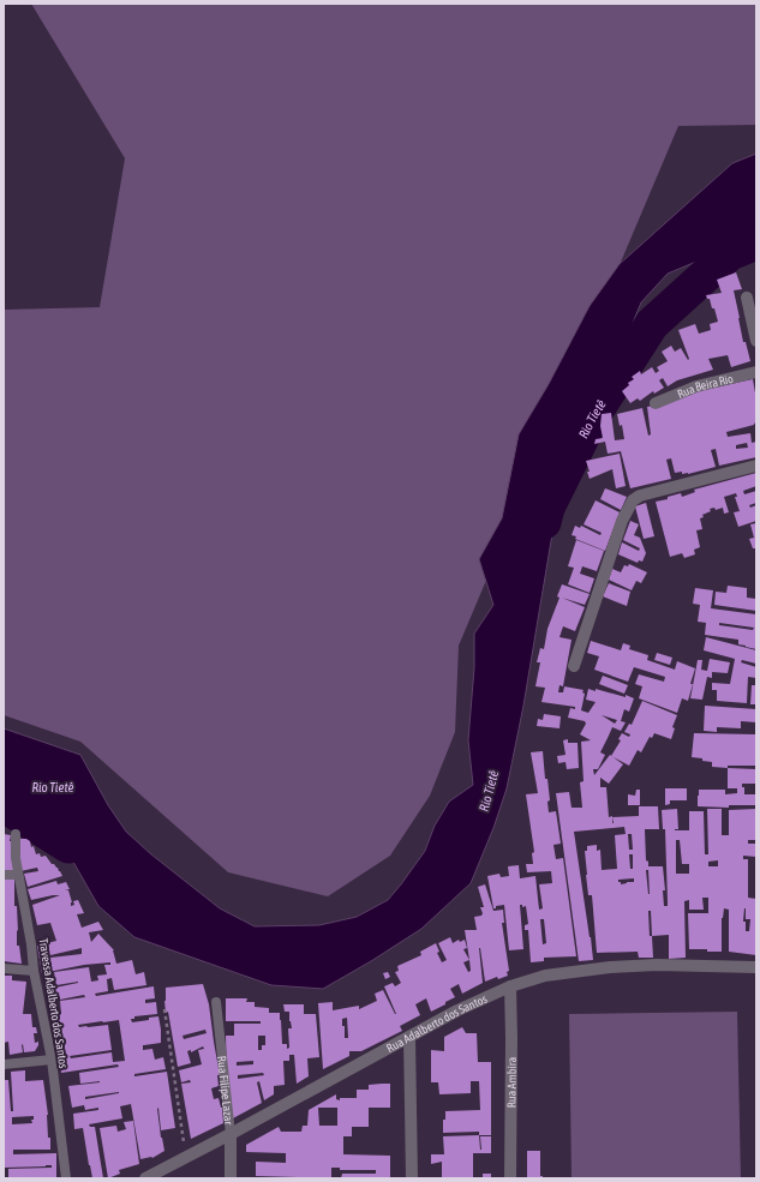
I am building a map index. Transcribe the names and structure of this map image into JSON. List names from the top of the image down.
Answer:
{
  "streets": {
    "street": [
      "Rua Beira Rio",
      "Rua Adalberto dos Santos",
      "Rua Ambira",
      "Rua Filipe Lazar"
    ],
    "lane": ["Travessa Adalberto dos Santos"]
  },
  "crossings": [
    ["Rua Adalberto dos Santos", "Rua Ambira"],
    ["Rua Adalberto dos Santos", "Rua Filipe Lazar"]
  ],
  "water": ["Rio Tietê"]
}
